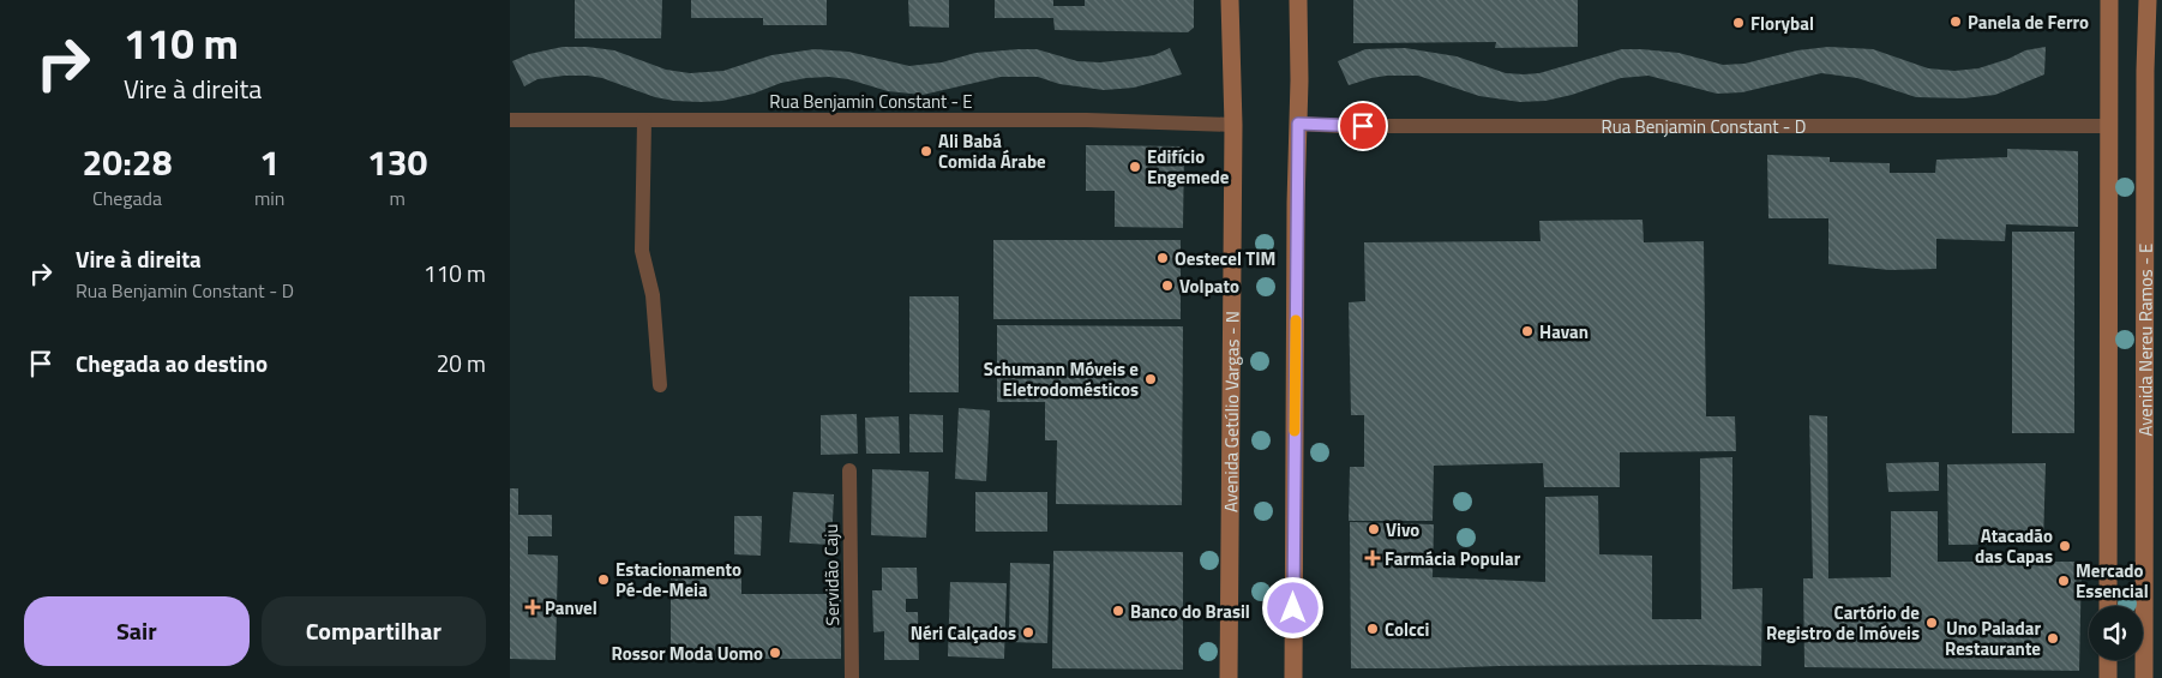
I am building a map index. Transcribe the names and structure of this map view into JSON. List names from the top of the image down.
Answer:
{
  "streets": {
    "street": ["Avenida Nereu Ramos - E", "Avenida Getúlio Vargas - N"],
    "lane": ["Rua Benjamin Constant - E", "Rua Benjamin Constant - D", "Servidão Caju"]
  },
  "crossings": [
    ["Rua Benjamin Constant - E", "Avenida Getúlio Vargas - N"],
    ["Rua Benjamin Constant - D", "Avenida Nereu Ramos - E"]
  ],
  "places": {
    "other": [
      "Panela de Ferro",
      "Florybal",
      "Ali Babá Comida Árabe",
      "Edifício Engemede",
      "Oestecel TIM",
      "Volpato",
      "Havan",
      "Schumann Móveis e Eletrodomésticos",
      "Vivo",
      "Atacadão das Capas",
      "Estacionamento Pé-de-Meia",
      "Mercado Essencial",
      "Banco do Brasil",
      "Cartório de Registro de Imóveis",
      "Colcci",
      "Néri Calçados",
      "Uno Paladar Restaurante",
      "Rossor Moda Uomo"
    ],
    "health": ["Farmácia Popular", "Panvel"]
  },
  "page": {
    "turn": ["110 m", "Vire à direita"],
    "eta": [
      "20:28",
      "Chegada",
      "1",
      "min",
      "130",
      "m"
    ],
    "list": [
      {
        "name": "Vire à direita",
        "note": "Rua Benjamin Constant - D",
        "value": "110 m"
      },
      {
        "name": "Chegada ao destino",
        "value": "20 m"
      }
    ],
    "buttons": ["Sair", "Compartilhar"]
  }
}
